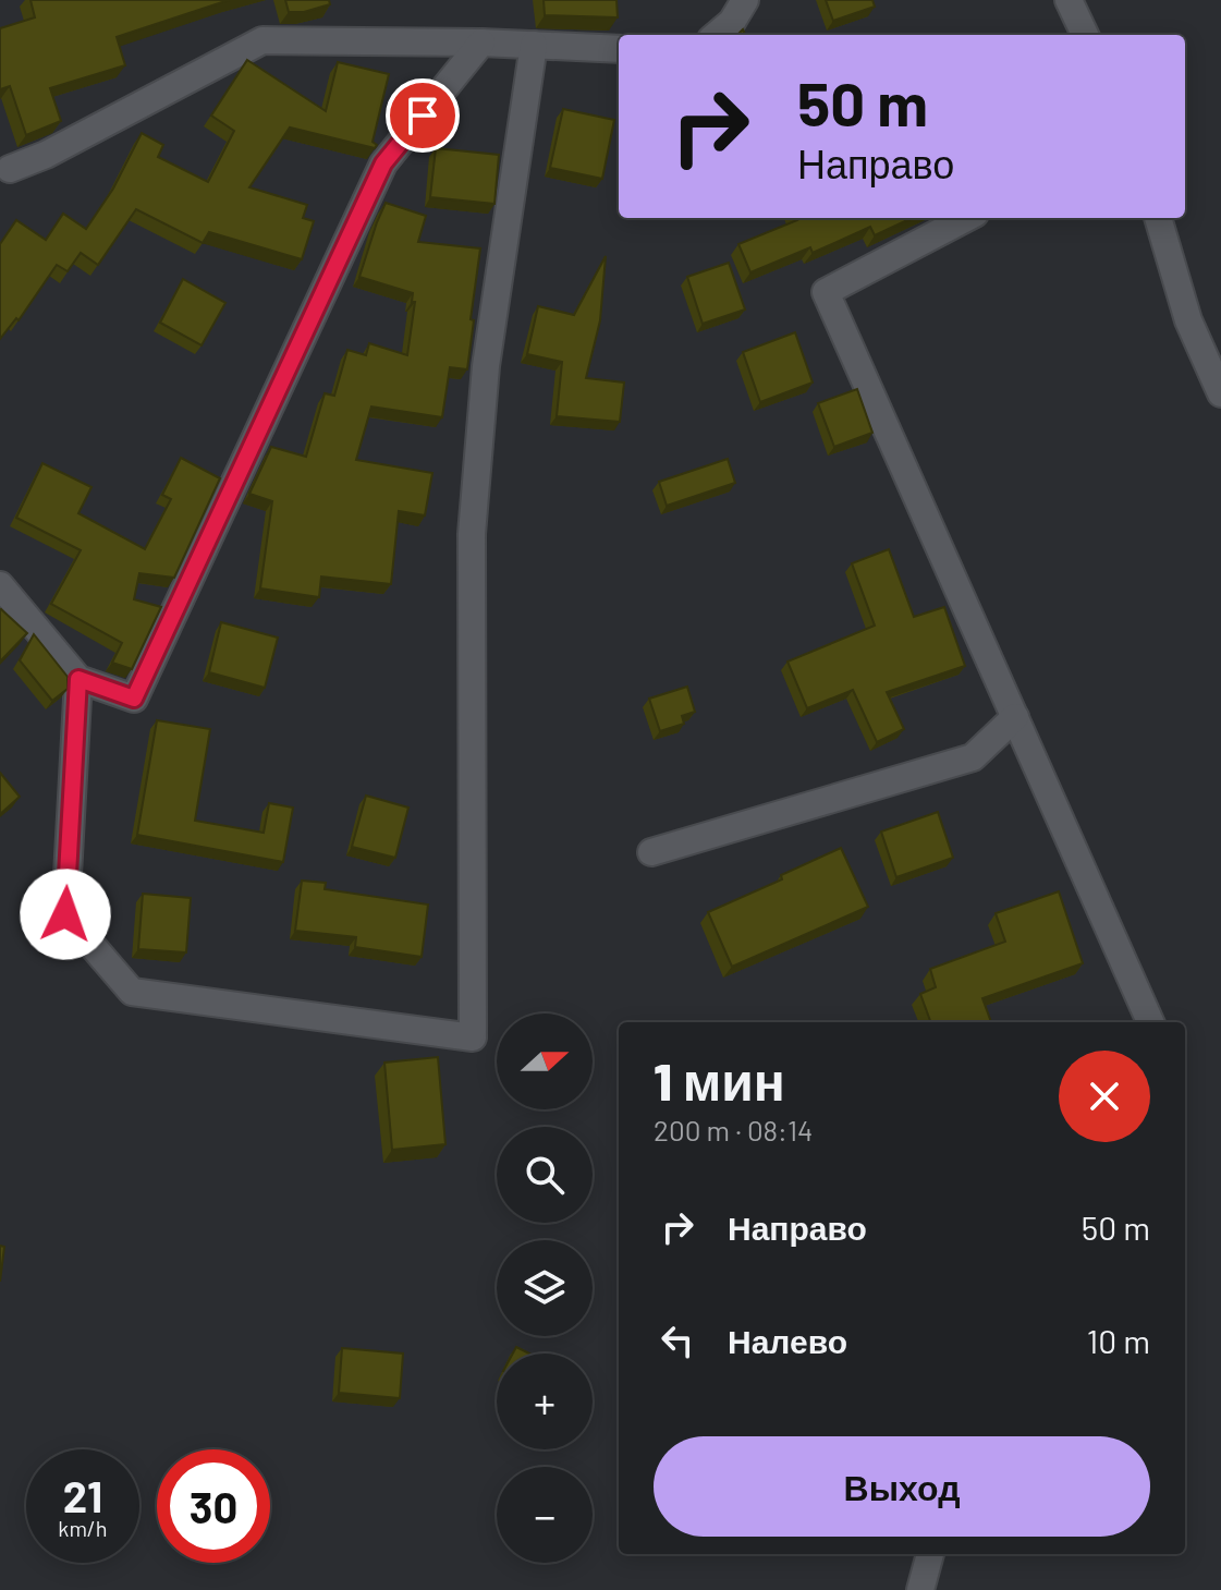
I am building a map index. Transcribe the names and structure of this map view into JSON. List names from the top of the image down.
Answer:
{
  "north": "right",
  "page": {
    "turn": ["50 m", "Направо"],
    "map_buttons": ["+", "−"],
    "heading": ["1 мин", "200 m · 08:14"],
    "list": [
      {
        "name": "Направо",
        "value": "50 m"
      },
      {
        "name": "Налево",
        "value": "10 m"
      }
    ],
    "buttons": "Выход",
    "speed": "21 km/h",
    "limit": "30"
  }
}
